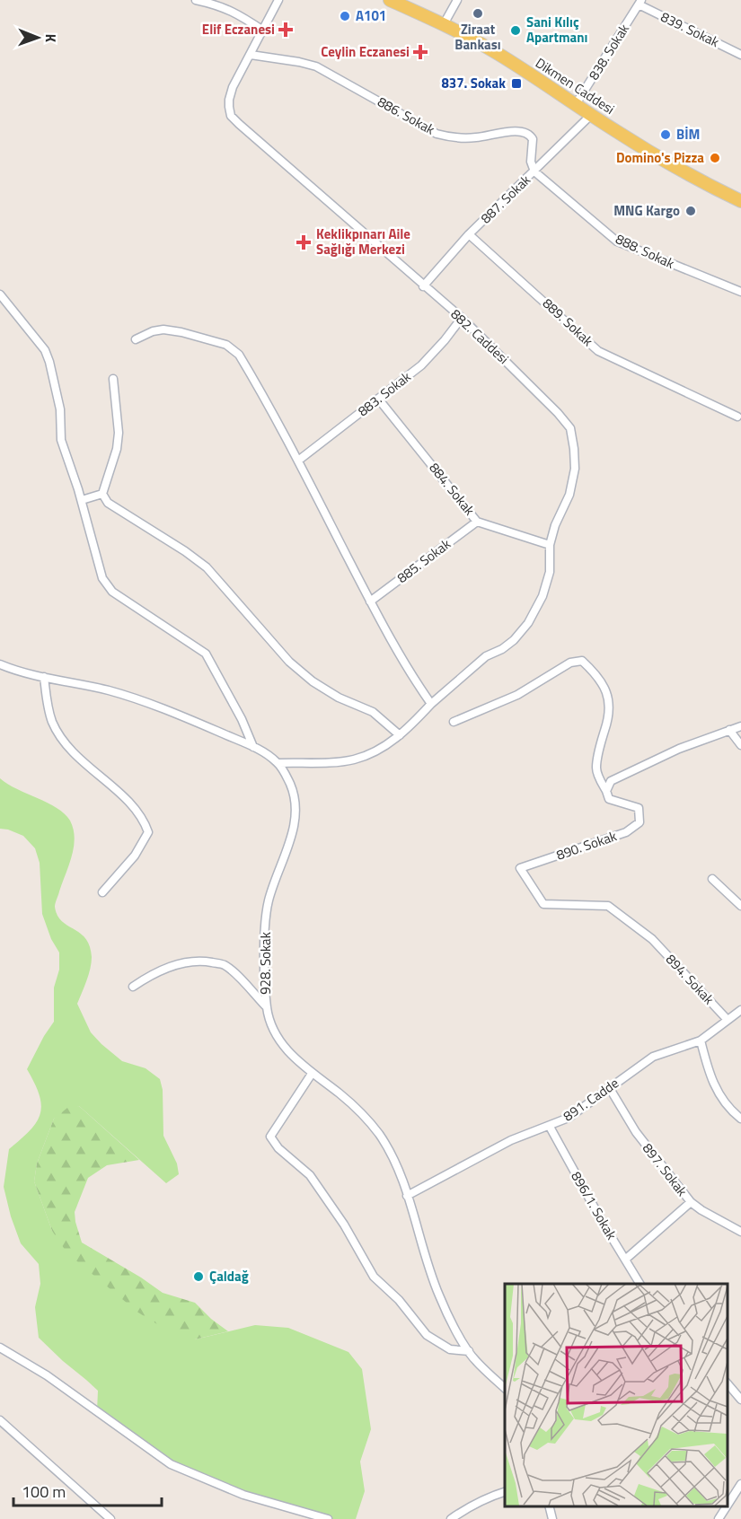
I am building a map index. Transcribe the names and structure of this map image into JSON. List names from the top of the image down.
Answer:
{
  "streets": {
    "main road": ["Dikmen Caddesi"],
    "street": [
      "839. Sokak",
      "838. Sokak",
      "886. Sokak",
      "887. Sokak",
      "888. Sokak",
      "889. Sokak",
      "882. Caddesi",
      "883. Sokak",
      "884. Sokak",
      "885. Sokak",
      "890. Sokak",
      "928. Sokak",
      "894. Sokak",
      "891. Cadde",
      "897. Sokak",
      "896/1. Sokak"
    ]
  },
  "crossings": [
    ["839. Sokak", "838. Sokak"],
    ["838. Sokak", "Dikmen Caddesi"],
    ["Dikmen Caddesi", "887. Sokak"],
    ["886. Sokak", "887. Sokak"],
    ["886. Sokak", "888. Sokak"],
    ["886. Sokak", "882. Caddesi"],
    ["887. Sokak", "888. Sokak"],
    ["887. Sokak", "889. Sokak"],
    ["887. Sokak", "882. Caddesi"],
    ["882. Caddesi", "883. Sokak"],
    ["882. Caddesi", "884. Sokak"],
    ["882. Caddesi", "928. Sokak"],
    ["883. Sokak", "884. Sokak"],
    ["884. Sokak", "885. Sokak"],
    ["890. Sokak", "894. Sokak"],
    ["928. Sokak", "891. Cadde"],
    ["894. Sokak", "891. Cadde"],
    ["891. Cadde", "897. Sokak"],
    ["891. Cadde", "896/1. Sokak"]
  ],
  "places": {
    "other": [
      "Ziraat Bankası",
      "A101",
      "Sani Kılıç Apartmanı",
      "BİM",
      "Domino's Pizza",
      "MNG Kargo",
      "Çaldağ"
    ],
    "health": ["Elif Eczanesi", "Ceylin Eczanesi", "Keklikpınarı Aile Sağlığı Merkezi"],
    "transit": ["837. Sokak"]
  },
  "scale_bar": "100 m",
  "north": "right"
}
